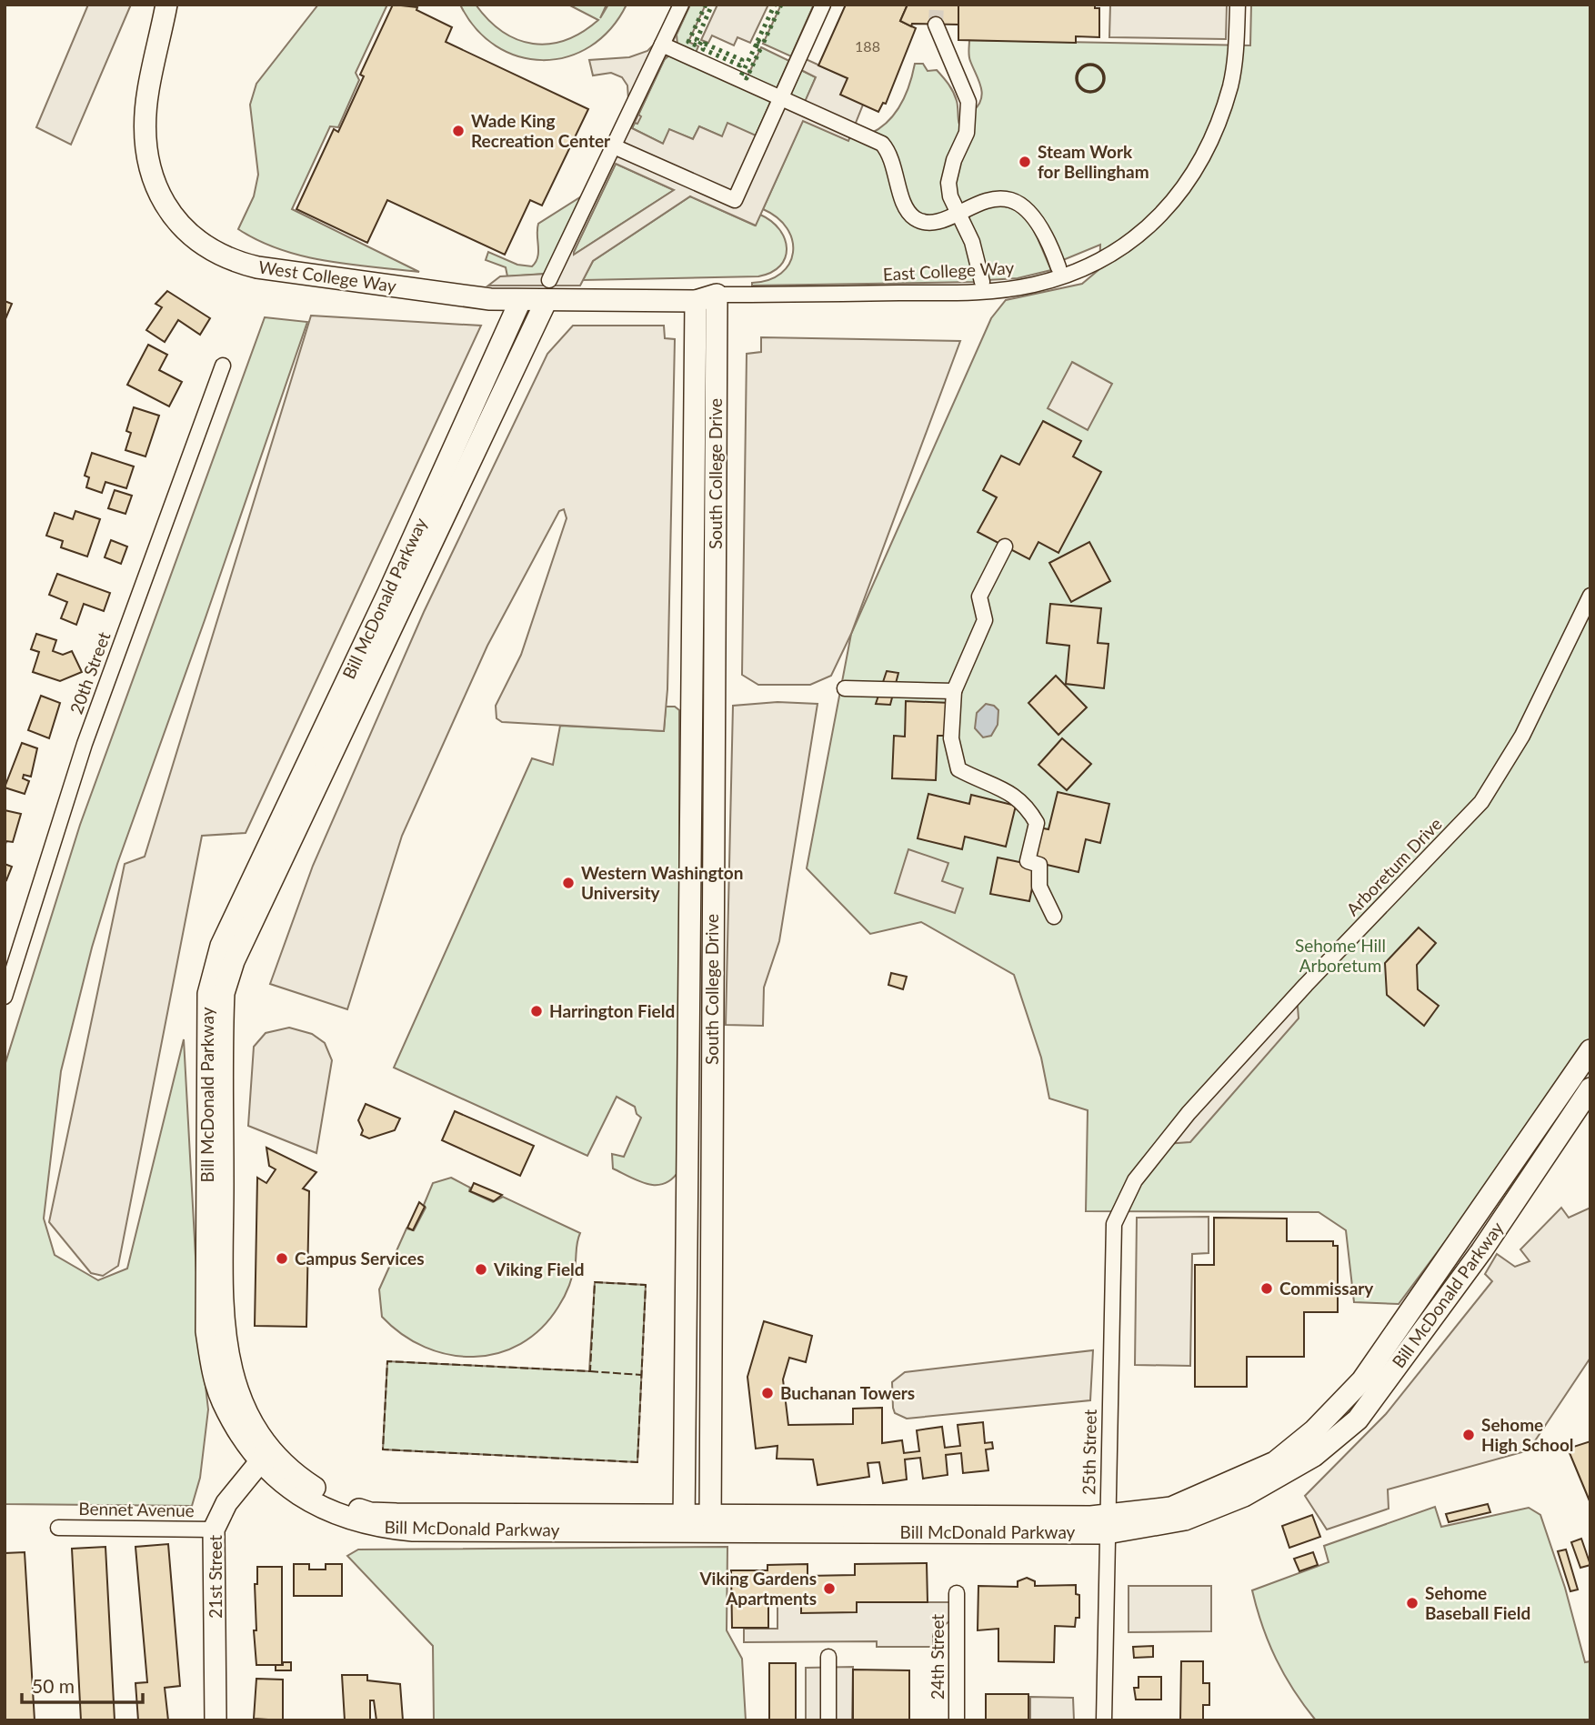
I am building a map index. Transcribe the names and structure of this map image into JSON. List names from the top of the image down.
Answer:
{
  "streets": {
    "main road": [
      "West College Way",
      "South College Drive",
      "Bill McDonald Parkway",
      "21st Street"
    ],
    "street": [
      "East College Way",
      "20th Street",
      "Arboretum Drive",
      "25th Street",
      "Bennet Avenue",
      "24th Street"
    ]
  },
  "crossings": [
    ["East College Way", "West College Way"],
    ["East College Way", "South College Drive"],
    ["West College Way", "South College Drive"],
    ["West College Way", "Bill McDonald Parkway"],
    ["South College Drive", "Bill McDonald Parkway"],
    ["Bill McDonald Parkway", "25th Street"],
    ["Bill McDonald Parkway", "21st Street"],
    ["Arboretum Drive", "25th Street"],
    ["Bennet Avenue", "21st Street"]
  ],
  "parks": ["Sehome Hill Arboretum"],
  "places": [
    "Wade King Recreation Center",
    "Steam Work for Bellingham",
    "Western Washington University",
    "Harrington Field",
    "Campus Services",
    "Viking Field",
    "Commissary",
    "Buchanan Towers",
    "Sehome High School",
    "Viking Gardens Apartments",
    "Sehome Baseball Field"
  ],
  "house_numbers": ["188"],
  "scale_bar": "50 m"
}
